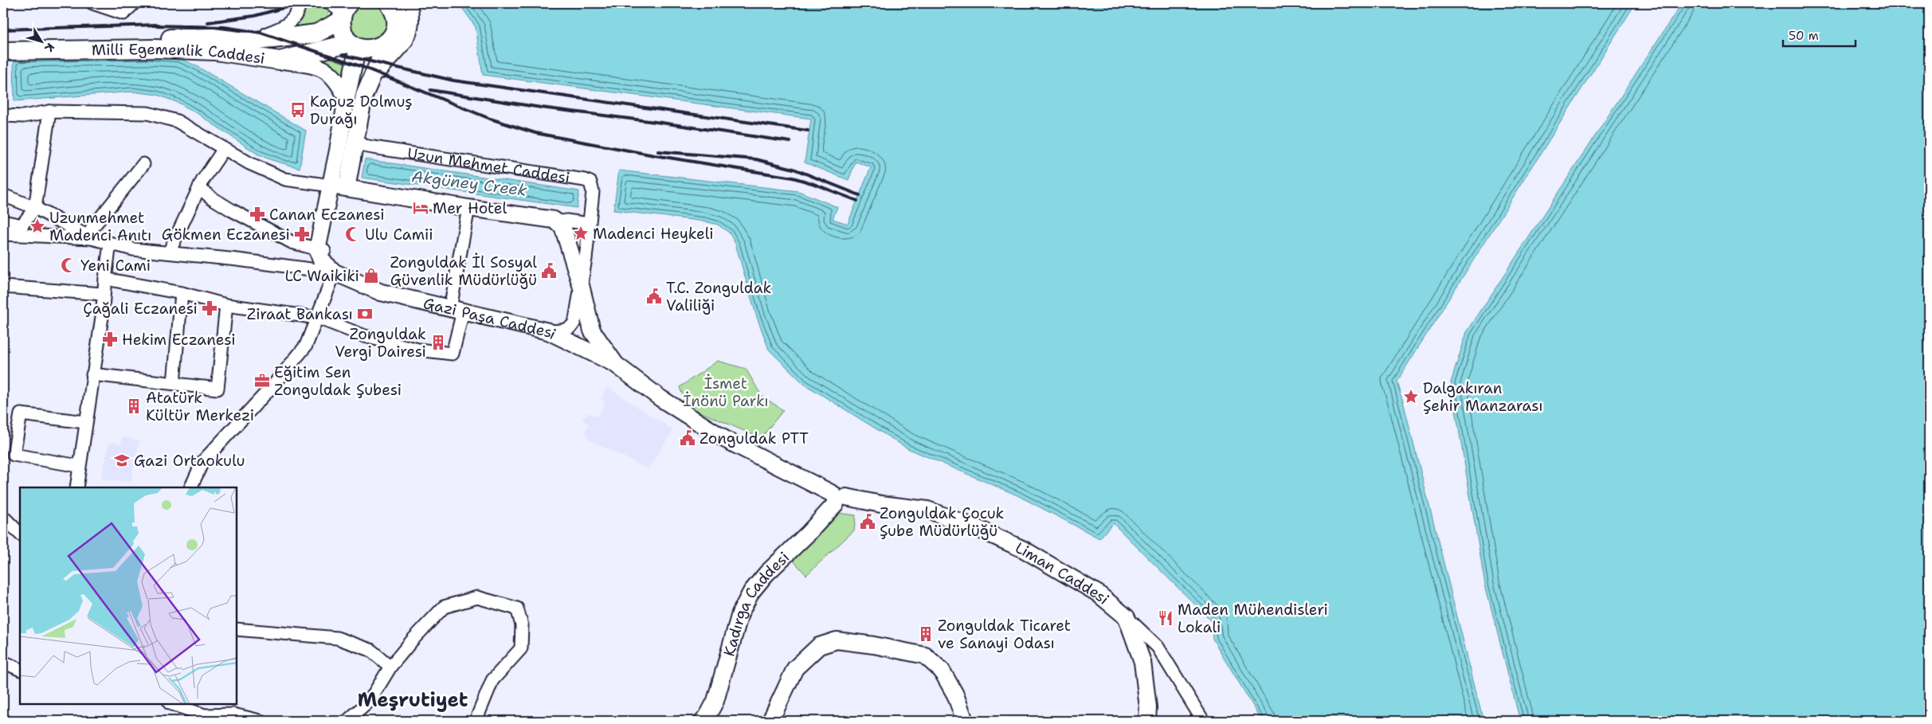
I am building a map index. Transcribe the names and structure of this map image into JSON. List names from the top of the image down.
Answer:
{
  "streets": {
    "highway": ["Milli Egemenlik Caddesi"],
    "main road": ["Gazi Paşa Caddesi", "Liman Caddesi", "Kadırga Caddesi"],
    "street": ["Uzun Mehmet Caddesi"]
  },
  "crossings": [
    ["Gazi Paşa Caddesi", "Liman Caddesi"],
    ["Gazi Paşa Caddesi", "Kadırga Caddesi"],
    ["Liman Caddesi", "Kadırga Caddesi"]
  ],
  "districts": ["Meşrutiyet"],
  "water": ["Akgüney Creek"],
  "parks": ["İsmet İnönü Parkı"],
  "places": {
    "bus stop": ["Kapuz Dolmuş Durağı"],
    "hotel": ["Mer Hotel"],
    "pharmacy": [
      "Canan Eczanesi",
      "Gökmen Eczanesi",
      "Çağali Eczanesi",
      "Hekim Eczanesi"
    ],
    "place": ["Uzunmehmet Madenci Anıtı", "Madenci Heykeli", "Dalgakıran Şehir Manzarası"],
    "mosque": ["Ulu Camii", "Yeni Cami"],
    "public building": [
      "Zonguldak İl Sosyal Güvenlik Müdürlüğü",
      "T.C. Zonguldak Valiliği",
      "Zonguldak PTT",
      "Zonguldak Çocuk Şube Müdürlüğü"
    ],
    "shop": ["LC Waikiki"],
    "bank": ["Ziraat Bankası"],
    "building": ["Zonguldak Vergi Dairesi", "Atatürk Kültür Merkezi", "Zonguldak Ticaret ve Sanayi Odası"],
    "office": ["Eğitim Sen Zonguldak Şubesi"],
    "school or university": ["Gazi Ortaokulu"],
    "restaurant": ["Maden Mühendisleri Lokali"]
  },
  "scale_bar": "50 m",
  "north": "bottom right"
}
